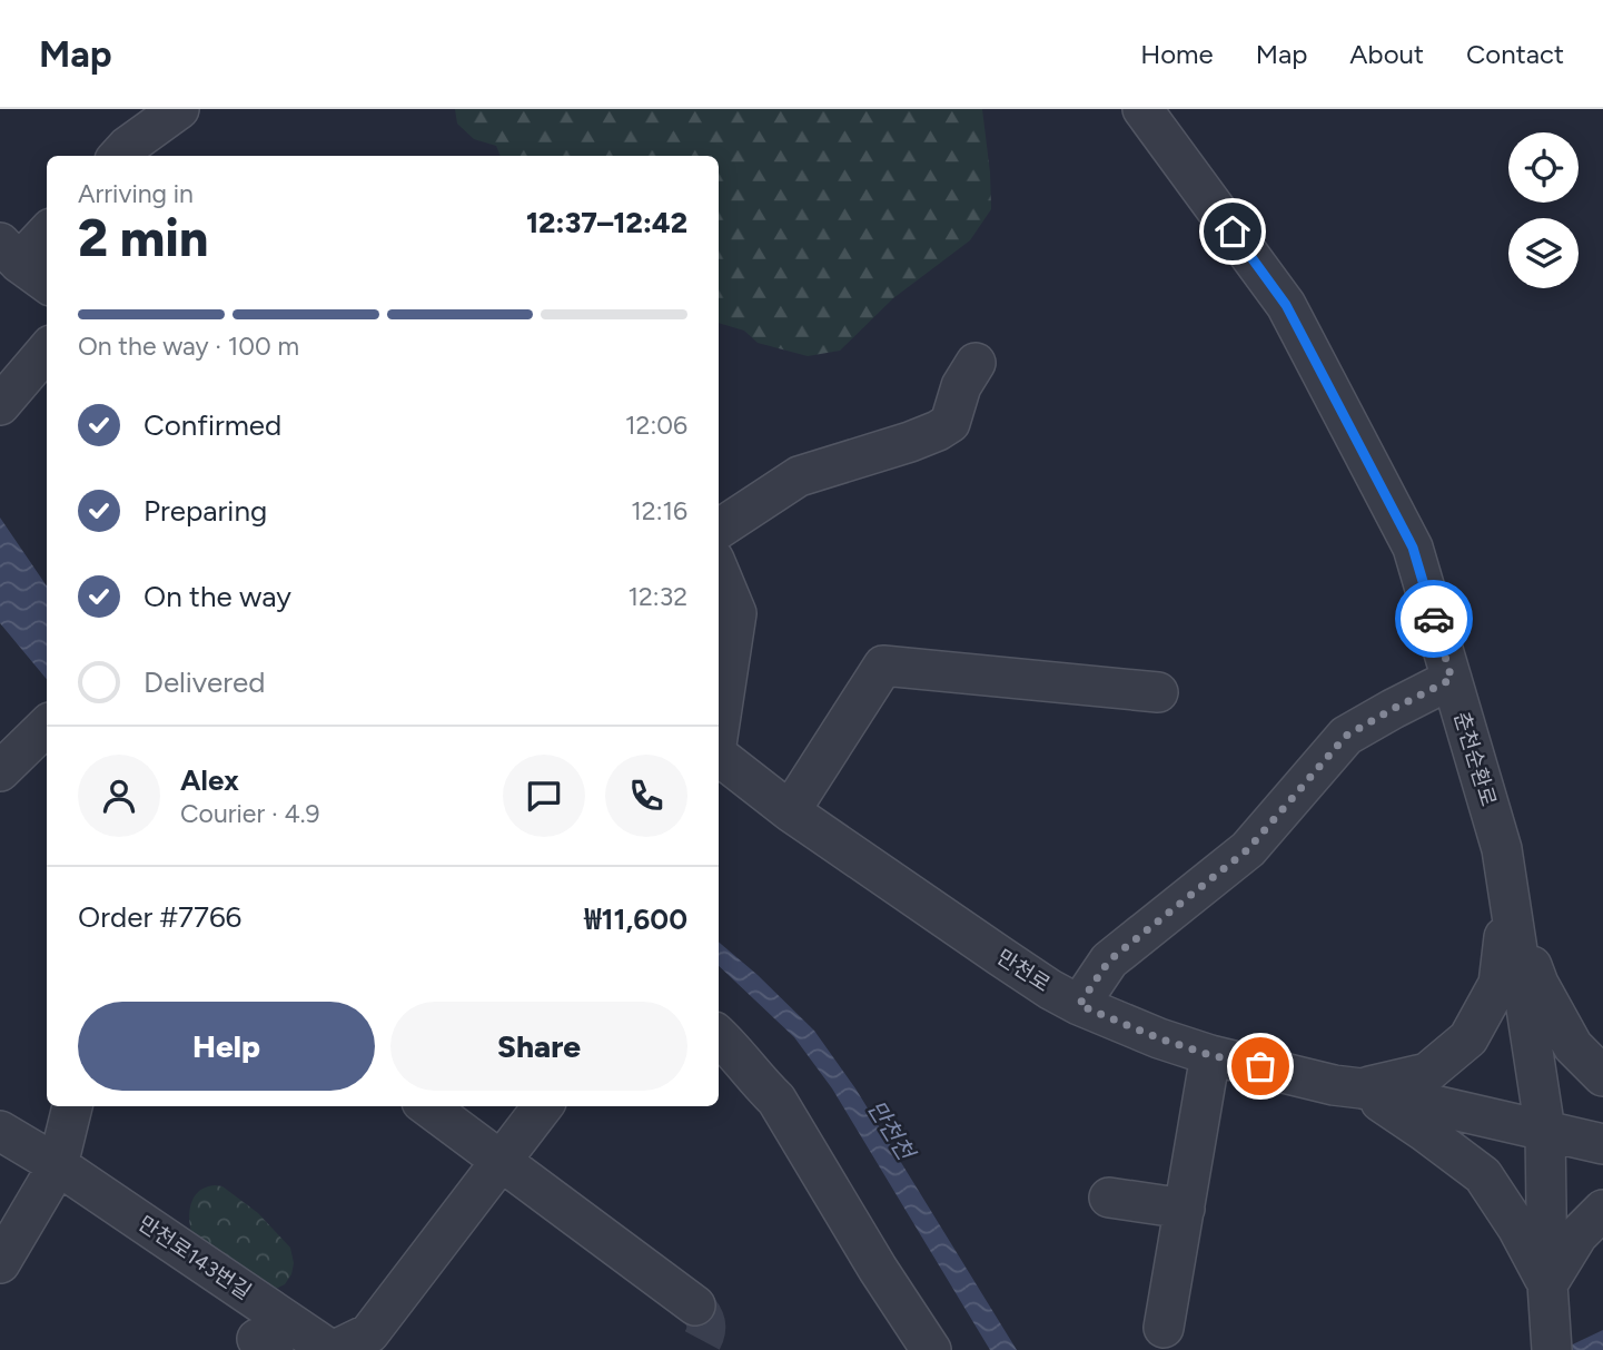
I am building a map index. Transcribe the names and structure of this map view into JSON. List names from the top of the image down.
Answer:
{
  "streets": {
    "street": ["춘천순환로", "만천로", "만천로143번길"]
  },
  "crossings": [
    ["춘천순환로", "만천로"]
  ],
  "water": ["만천천"],
  "page": {
    "header": "Map",
    "nav": [
      "Home",
      "Map",
      "About",
      "Contact"
    ],
    "heading": ["2 min", "Arriving in", "12:37–12:42"],
    "panel": [
      "Alex",
      "Courier · 4.9",
      "Order #7766",
      "₩11,600"
    ],
    "bar": "On the way · 100 m",
    "list": [
      ["Confirmed", "12:06"],
      ["Preparing", "12:16"],
      ["On the way", "12:32"],
      "Delivered"
    ],
    "buttons": ["Help", "Share"]
  }
}
